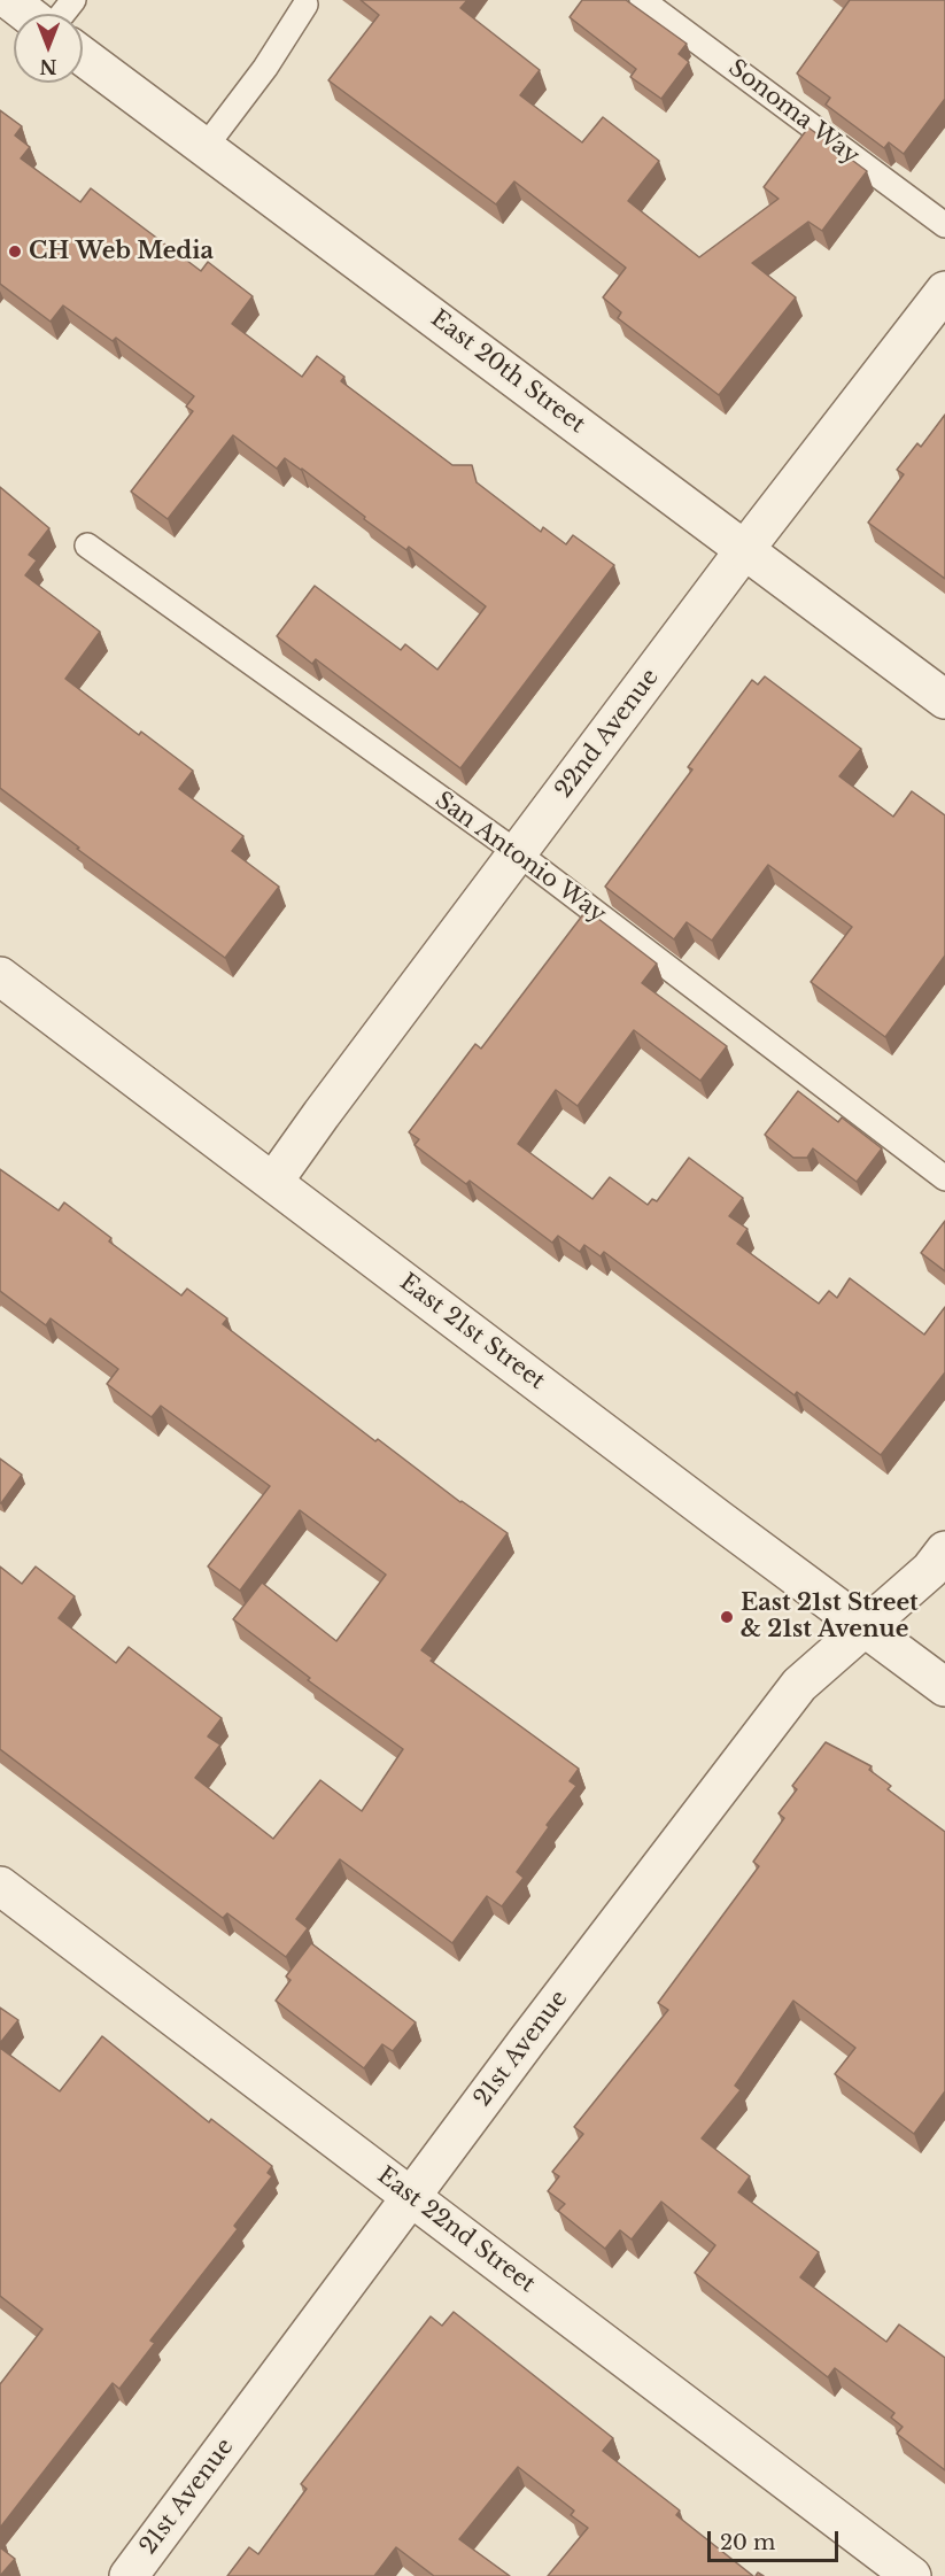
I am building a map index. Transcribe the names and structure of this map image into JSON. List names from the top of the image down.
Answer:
{
  "streets": {
    "street": [
      "East 20th Street",
      "22nd Avenue",
      "East 21st Street",
      "21st Avenue",
      "East 22nd Street"
    ],
    "lane": ["Sonoma Way", "San Antonio Way"]
  },
  "crossings": [
    ["East 20th Street", "22nd Avenue"],
    ["22nd Avenue", "San Antonio Way"],
    ["22nd Avenue", "East 21st Street"],
    ["East 21st Street", "21st Avenue"],
    ["21st Avenue", "East 22nd Street"]
  ],
  "places": ["CH Web Media", "East 21st Street & 21st Avenue"],
  "scale_bar": "20 m",
  "north": "bottom"
}
